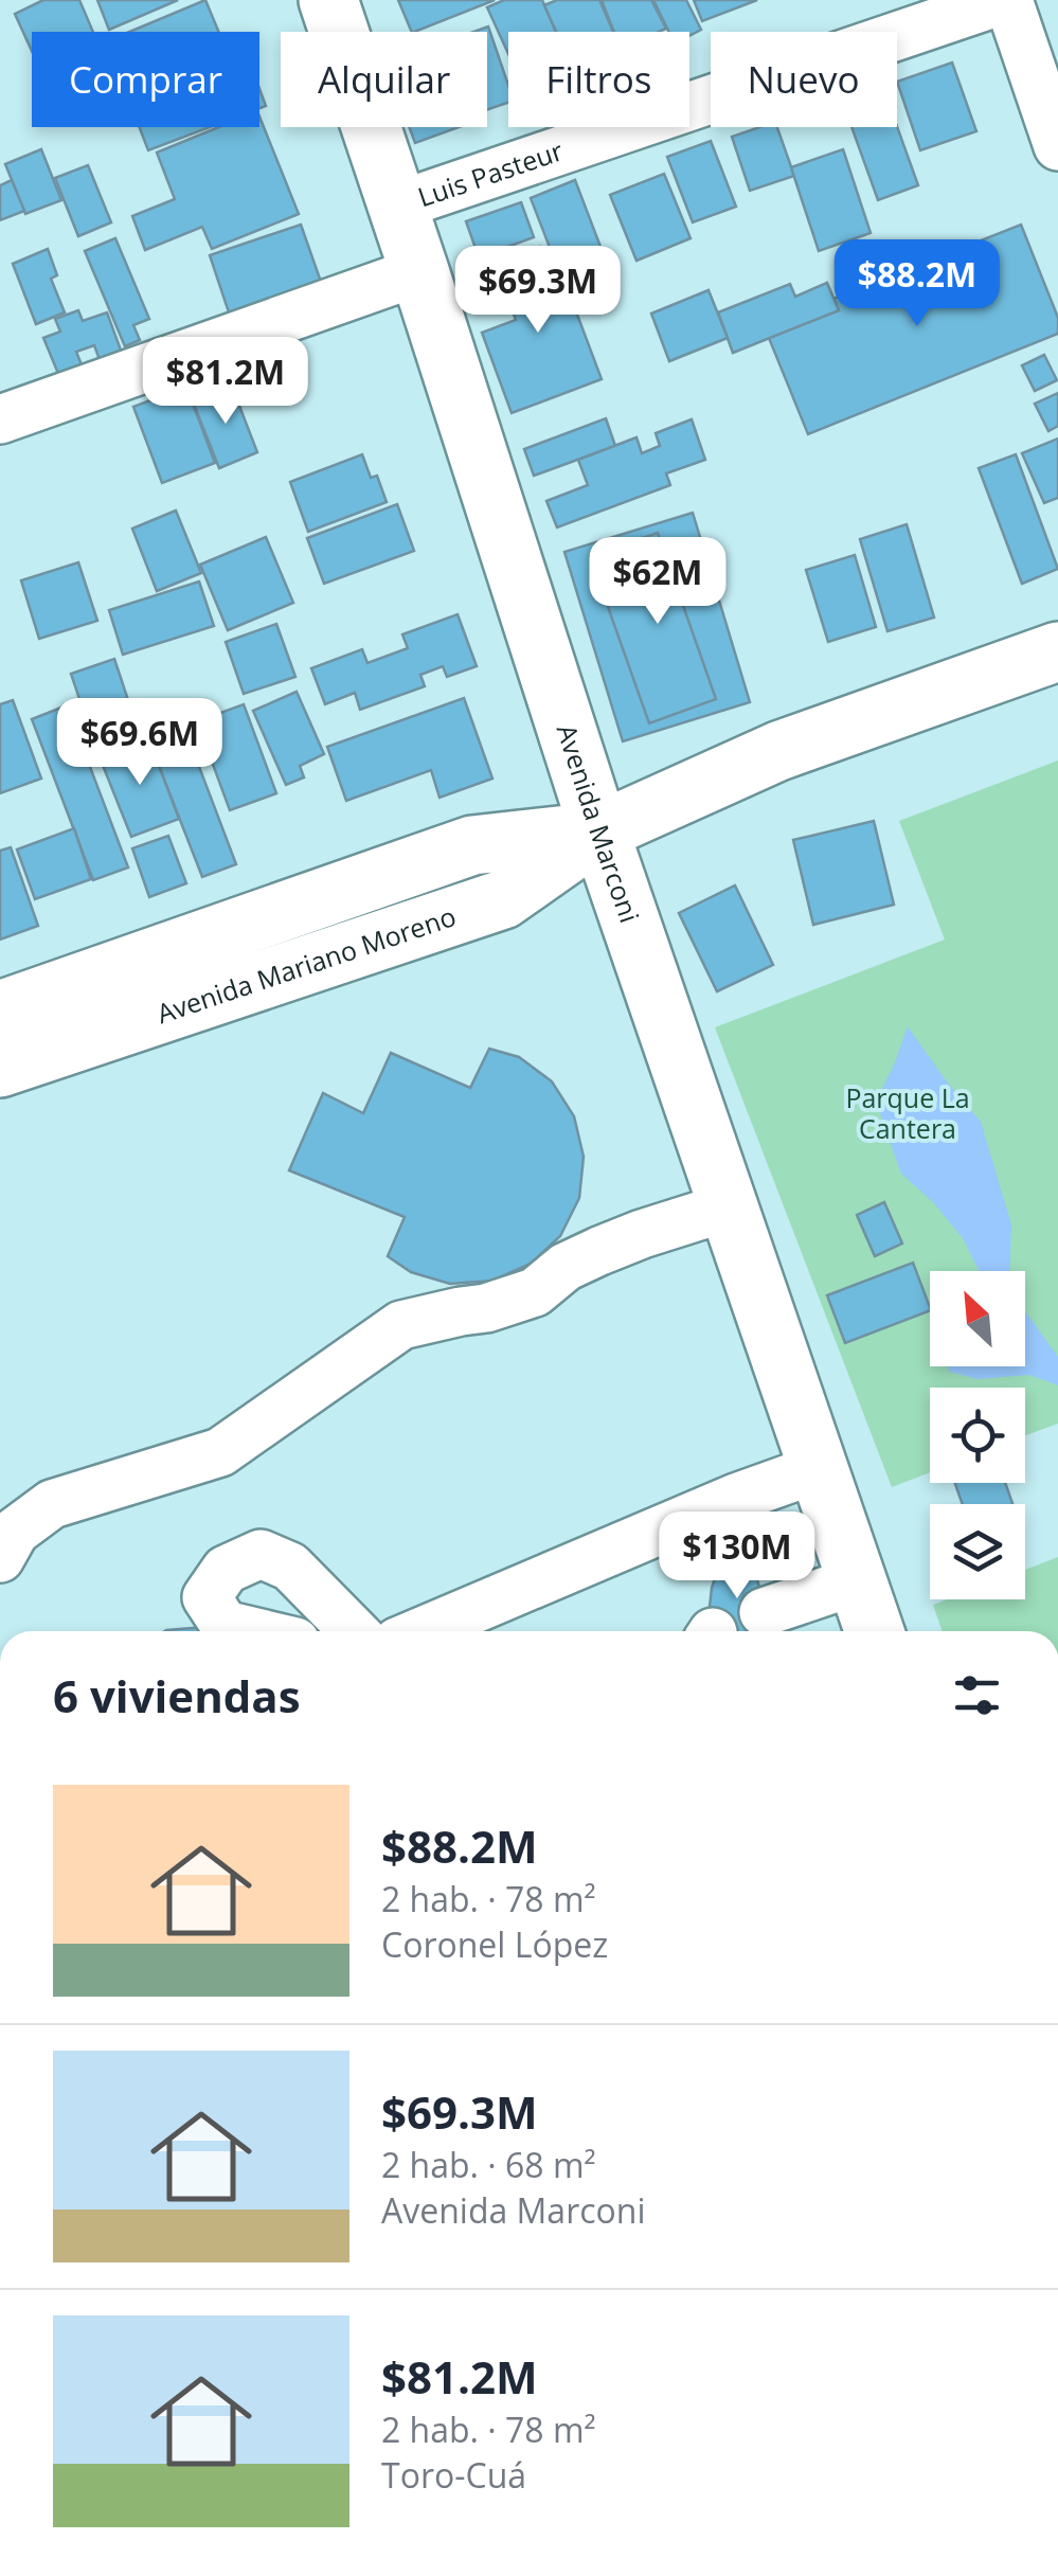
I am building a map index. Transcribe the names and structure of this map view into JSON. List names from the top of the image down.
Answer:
{
  "streets": {
    "main road": ["Avenida Marconi", "Avenida Mariano Moreno"],
    "street": ["Luis Pasteur"]
  },
  "crossings": [
    ["Luis Pasteur", "Avenida Marconi"],
    ["Avenida Marconi", "Avenida Mariano Moreno"]
  ],
  "parks": ["Parque La Cantera"],
  "north": "top left",
  "page": {
    "chip": [
      "Comprar",
      "Alquilar",
      "Filtros",
      "Nuevo"
    ],
    "price": [
      "$88.2M",
      "$69.3M",
      "$81.2M",
      "$62M",
      "$69.6M",
      "$130M"
    ],
    "heading": "6 viviendas",
    "list": [
      {
        "name": "$88.2M",
        "note": "2 hab. · 78 m² · Coronel López"
      },
      {
        "name": "$69.3M",
        "note": "2 hab. · 68 m² · Avenida Marconi"
      },
      {
        "name": "$81.2M",
        "note": "2 hab. · 78 m² · Toro-Cuá"
      }
    ]
  }
}
